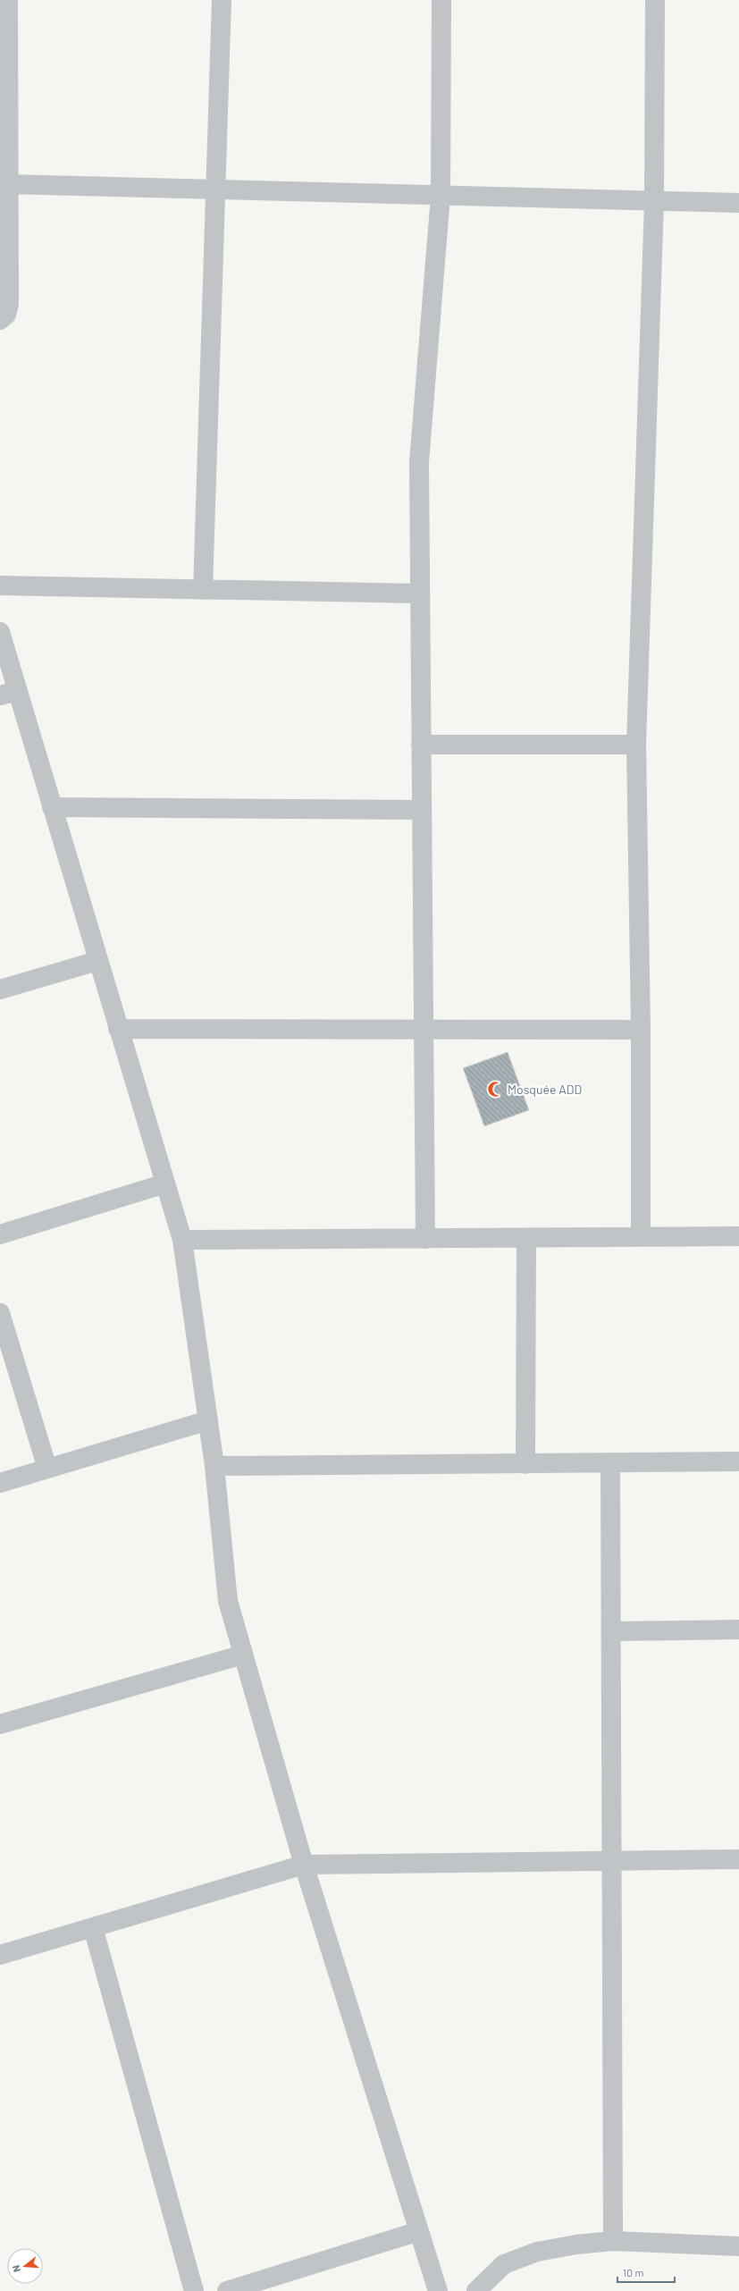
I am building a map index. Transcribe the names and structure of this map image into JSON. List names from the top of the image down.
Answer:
{
  "places": {
    "mosque": ["Mosquée ADD"]
  },
  "scale_bar": "10 m",
  "north": "left"
}
